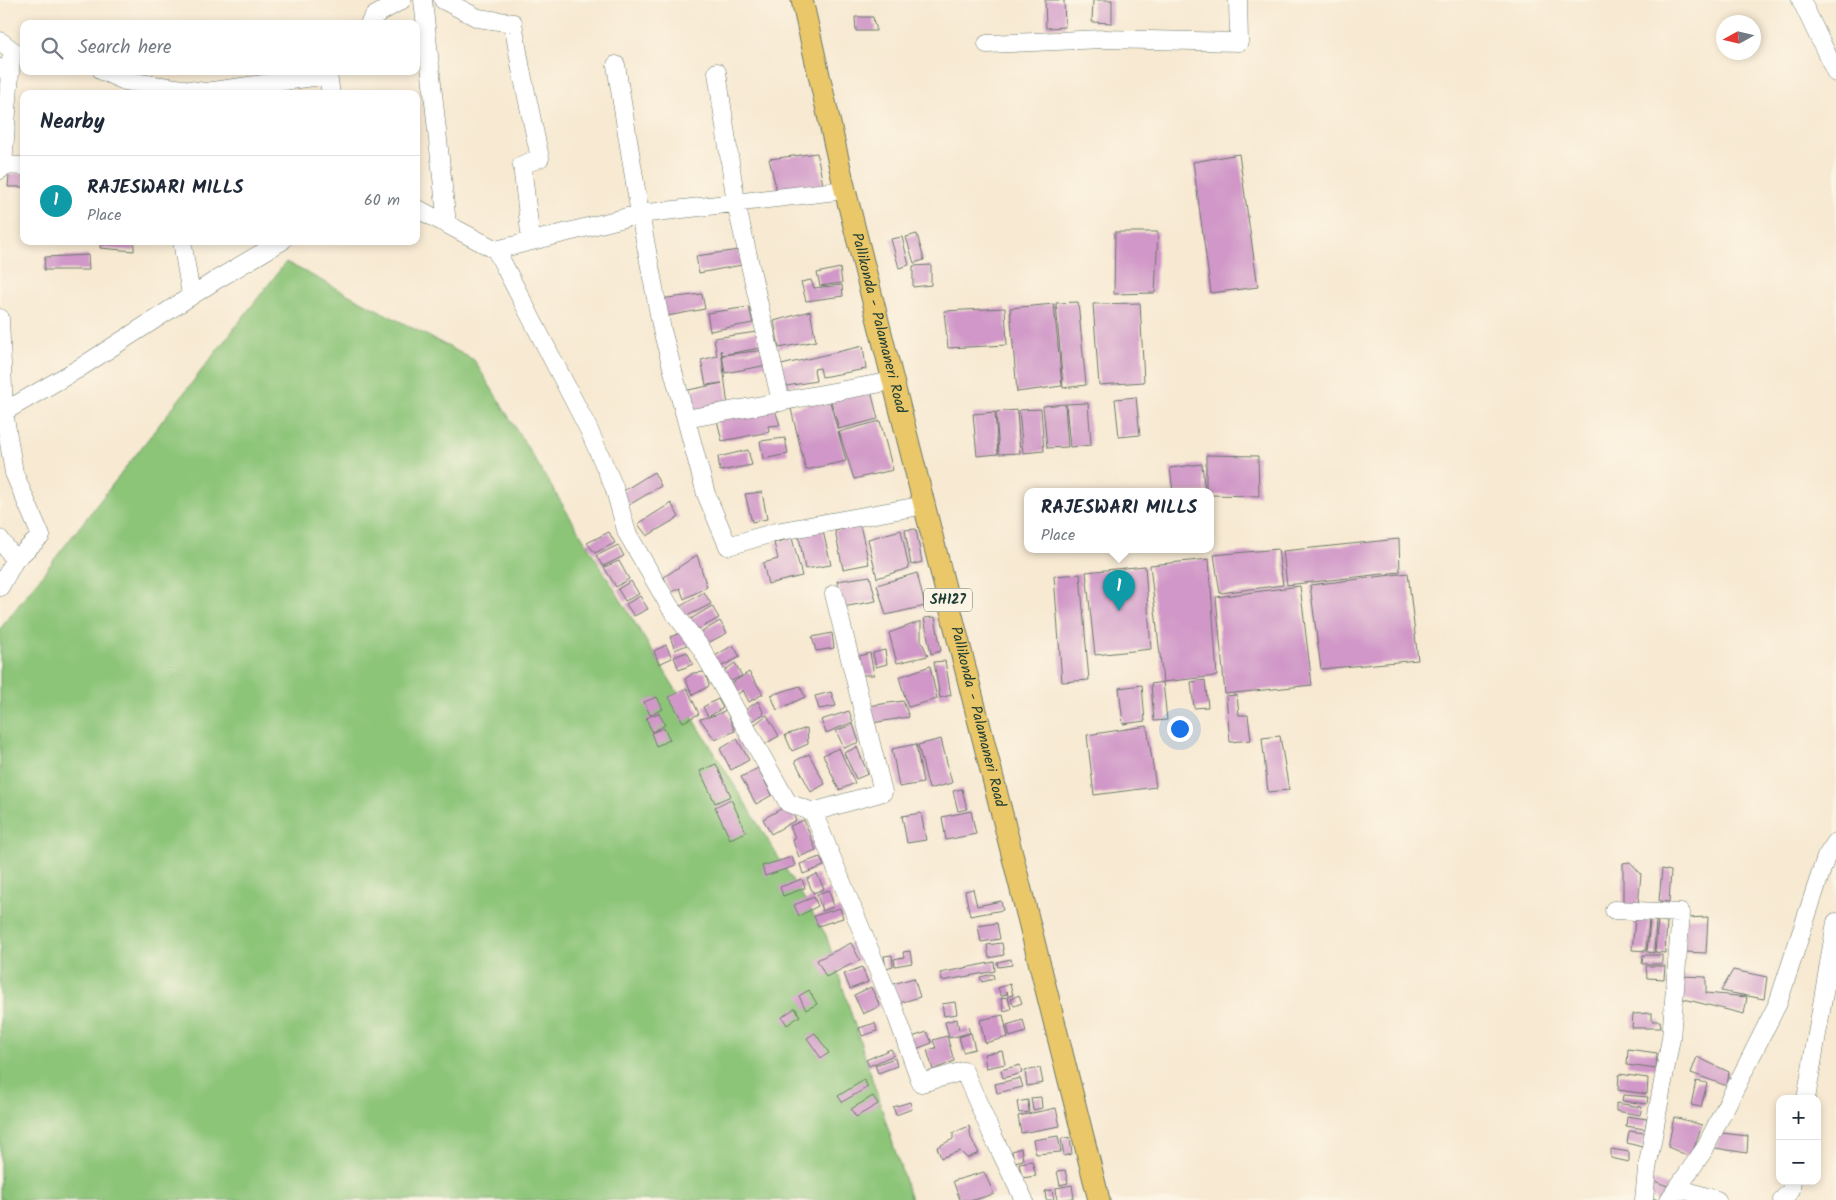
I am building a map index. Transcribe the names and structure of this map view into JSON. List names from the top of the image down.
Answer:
{
  "streets": {
    "main road": ["Pallikonda - Palamaneri Road", "SH127"]
  },
  "north": "left",
  "page": {
    "search": "Search here",
    "heading": "Nearby",
    "list": [
      {
        "mark": "1",
        "name": "RAJESWARI MILLS",
        "note": "Place",
        "value": "60 m"
      }
    ],
    "popup": ["RAJESWARI MILLS", "Place"],
    "pins": "1",
    "map_buttons": ["+", "−"]
  }
}
